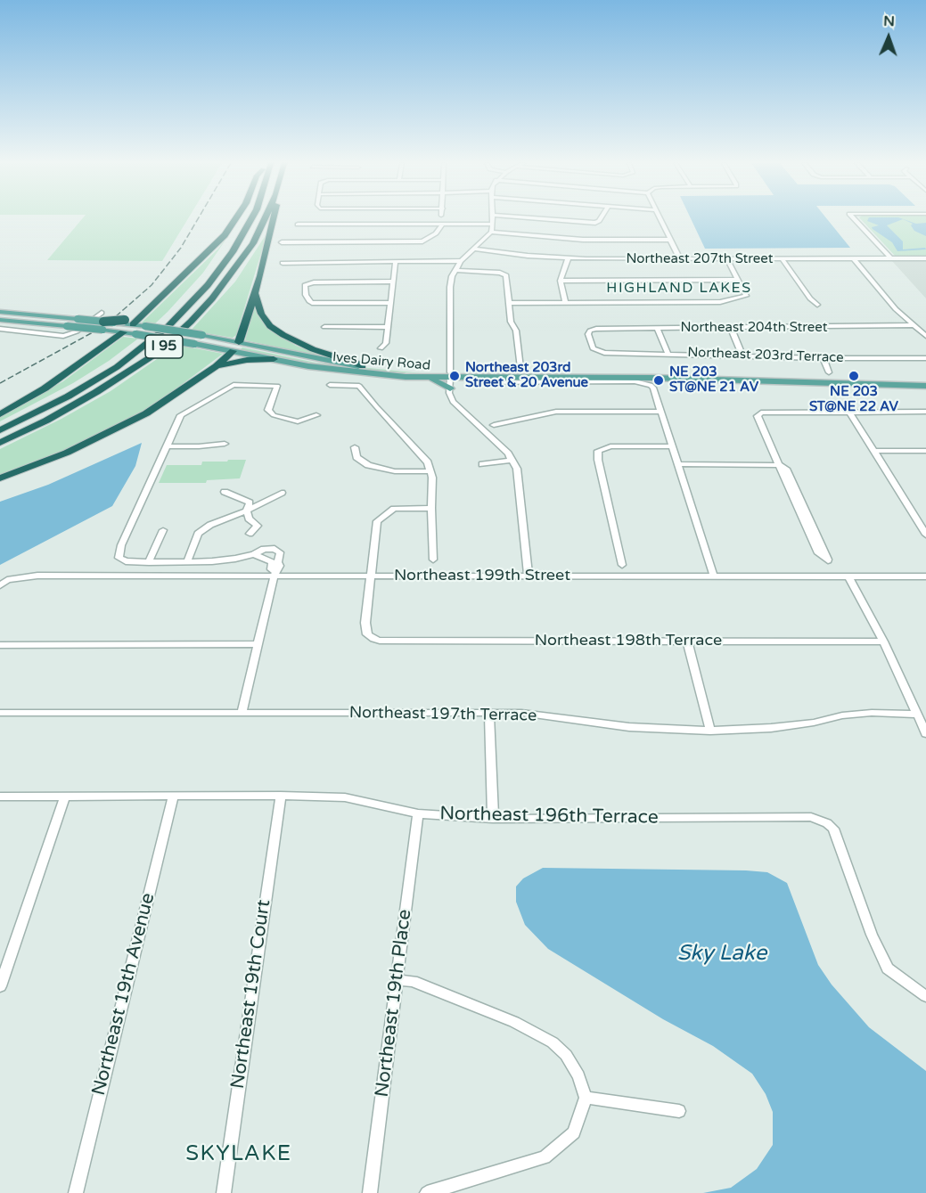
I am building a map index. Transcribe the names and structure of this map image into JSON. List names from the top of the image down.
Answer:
{
  "streets": {
    "highway": ["I 95"],
    "main road": ["Ives Dairy Road"],
    "street": [
      "Northeast 207th Street",
      "Northeast 204th Street",
      "Northeast 203rd Terrace",
      "Northeast 199th Street",
      "Northeast 198th Terrace",
      "Northeast 197th Terrace",
      "Northeast 196th Terrace",
      "Northeast 19th Avenue",
      "Northeast 19th Court",
      "Northeast 19th Place"
    ]
  },
  "crossings": [
    ["Northeast 204th Street", "Northeast 203rd Terrace"],
    ["Northeast 199th Street", "Northeast 198th Terrace"],
    ["Northeast 196th Terrace", "Northeast 19th Avenue"],
    ["Northeast 196th Terrace", "Northeast 19th Court"],
    ["Northeast 196th Terrace", "Northeast 19th Place"]
  ],
  "districts": ["HIGHLAND LAKES", "SKYLAKE"],
  "water": ["Sky Lake"],
  "places": ["Northeast 203rd Street & 20 Avenue", "NE 203 ST@NE 22 AV", "NE 203 ST@NE 21 AV"],
  "north": "top"
}
